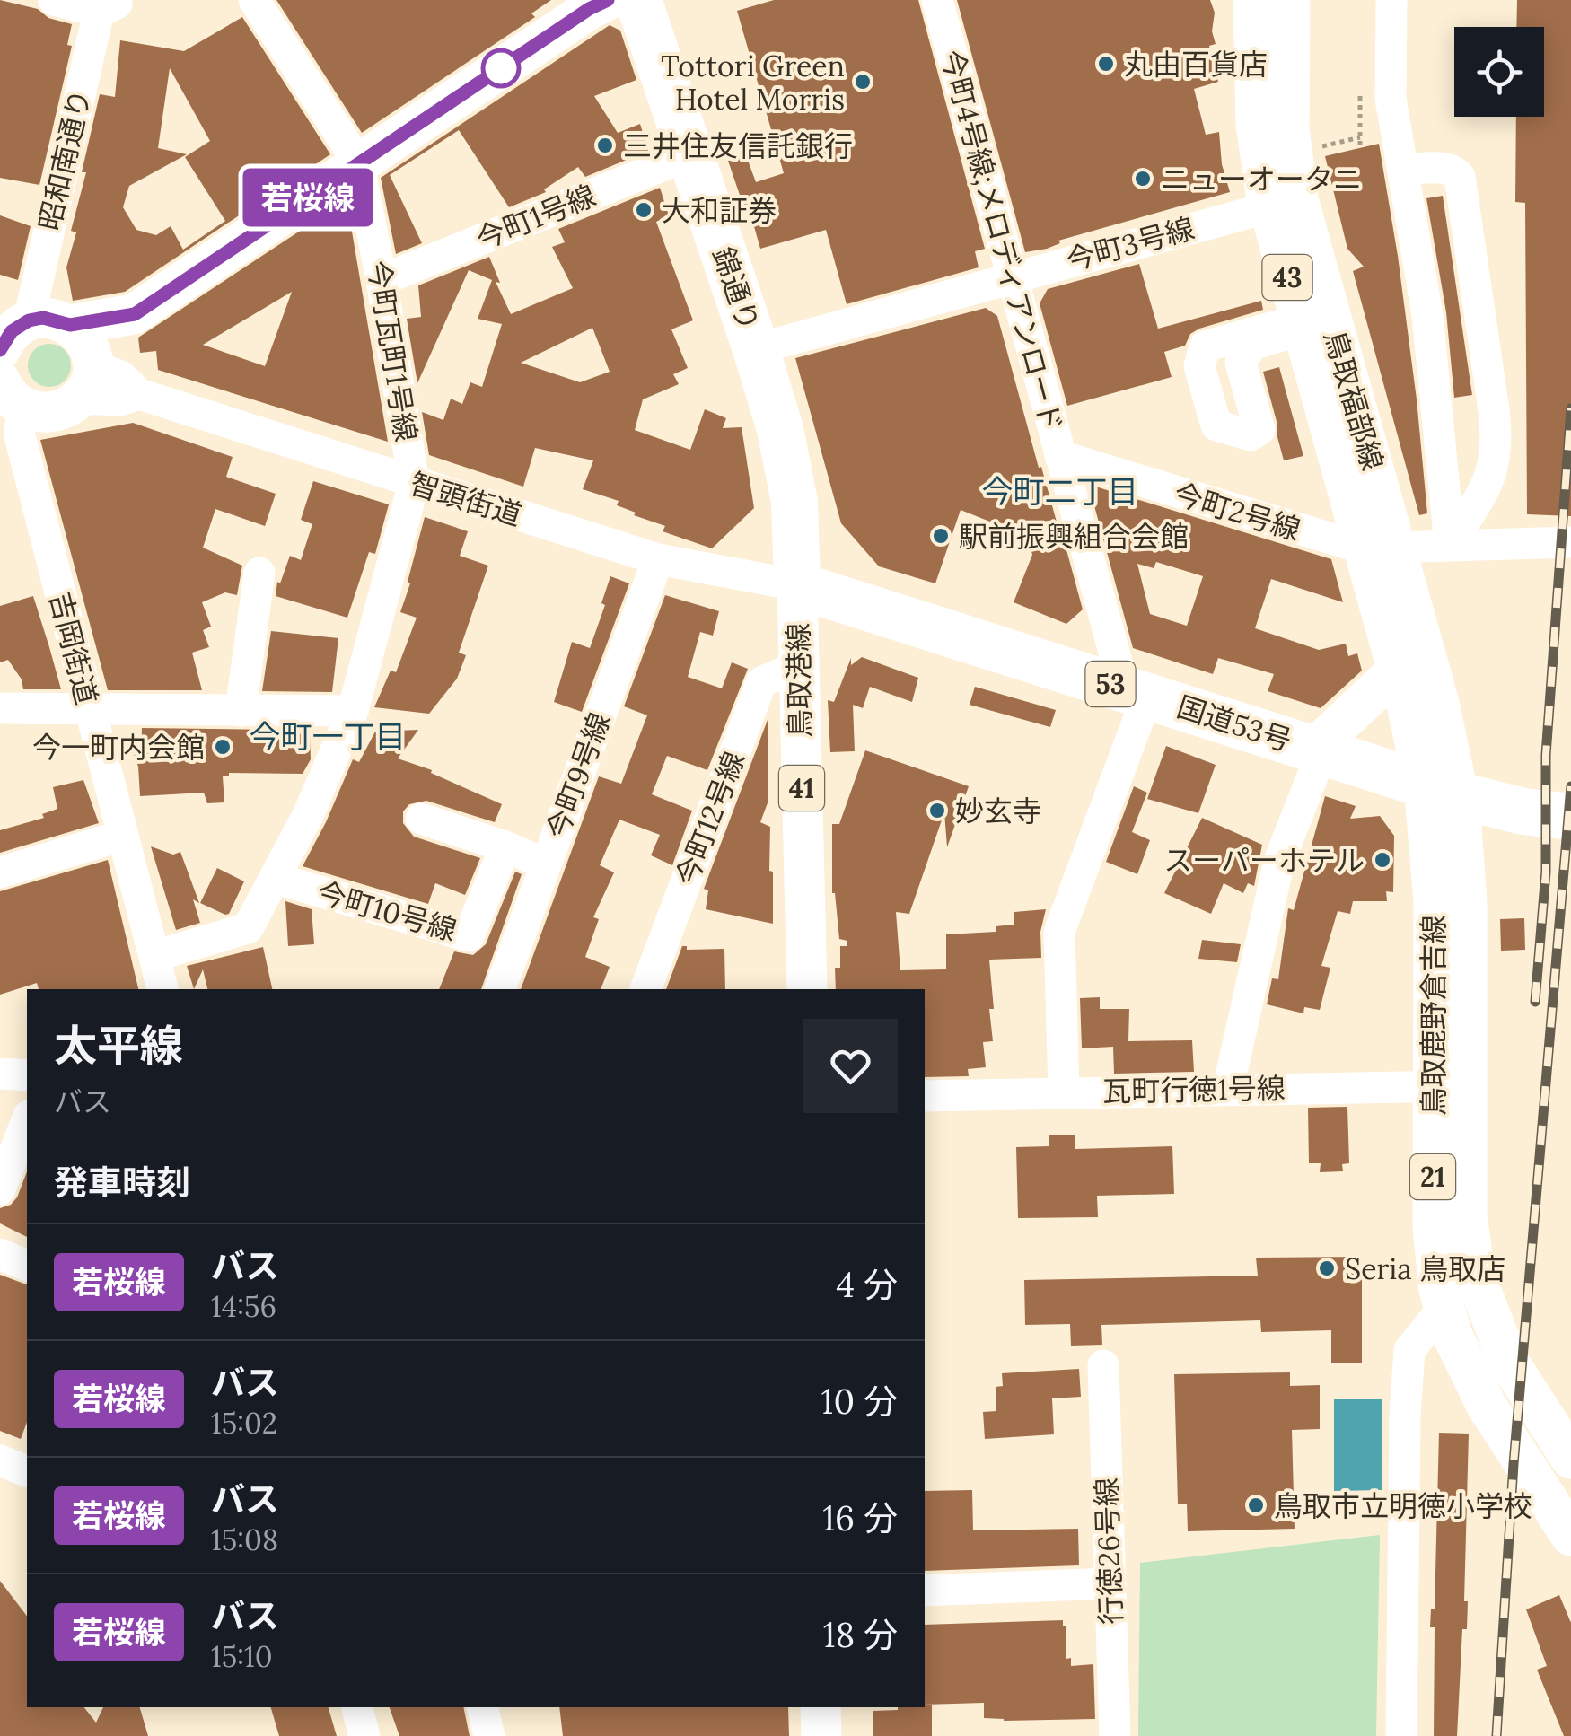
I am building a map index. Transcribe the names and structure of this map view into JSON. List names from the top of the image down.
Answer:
{
  "streets": {
    "highway": ["錦通り", "53", "国道53号"],
    "main road": [
      "43",
      "鳥取福部線",
      "鳥取港線",
      "41",
      "鳥取鹿野倉吉線",
      "21"
    ],
    "street": [
      "昭和南通り",
      "今町1号線",
      "今町4号線;メロディアンロード",
      "今町3号線",
      "今町瓦町1号線",
      "智頭街道",
      "今町2号線",
      "吉岡街道",
      "今町9号線",
      "今町12号線",
      "今町10号線",
      "瓦町行徳1号線",
      "行徳26号線"
    ]
  },
  "crossings": [
    ["今町1号線", "錦通り"],
    ["今町1号線", "今町瓦町1号線"],
    ["今町4号線;メロディアンロード", "今町3号線"],
    ["今町4号線;メロディアンロード", "今町2号線"],
    ["今町4号線;メロディアンロード", "国道53号"],
    ["今町3号線", "錦通り"],
    ["今町3号線", "鳥取福部線"],
    ["錦通り", "智頭街道"],
    ["錦通り", "鳥取港線"],
    ["錦通り", "国道53号"],
    ["今町瓦町1号線", "智頭街道"],
    ["今町瓦町1号線", "吉岡街道"],
    ["今町瓦町1号線", "今町10号線"],
    ["鳥取福部線", "今町2号線"],
    ["鳥取福部線", "国道53号"],
    ["鳥取福部線", "鳥取鹿野倉吉線"],
    ["智頭街道", "鳥取港線"],
    ["智頭街道", "国道53号"],
    ["智頭街道", "今町9号線"],
    ["鳥取港線", "国道53号"],
    ["鳥取港線", "今町12号線"],
    ["国道53号", "鳥取鹿野倉吉線"],
    ["鳥取鹿野倉吉線", "瓦町行徳1号線"]
  ],
  "districts": ["今町二丁目", "今町一丁目"],
  "places": [
    "丸由百貨店",
    "Tottori Green Hotel Morris",
    "三井住友信託銀行",
    "ニューオータニ",
    "大和証券",
    "駅前振興組合会館",
    "今一町内会館",
    "妙玄寺",
    "スーパーホテル",
    "Seria 鳥取店",
    "鳥取市立明徳小学校"
  ],
  "lines": ["bus line 若桜線"],
  "page": {
    "on_map": "若桜線",
    "heading": [
      ["太平線", "バス"],
      "発車時刻"
    ],
    "list": [
      {
        "mark": "若桜線",
        "name": "バス",
        "note": "14:56",
        "value": "4 分"
      },
      {
        "mark": "若桜線",
        "name": "バス",
        "note": "15:02",
        "value": "10 分"
      },
      {
        "mark": "若桜線",
        "name": "バス",
        "note": "15:08",
        "value": "16 分"
      },
      {
        "mark": "若桜線",
        "name": "バス",
        "note": "15:10",
        "value": "18 分"
      }
    ]
  }
}
